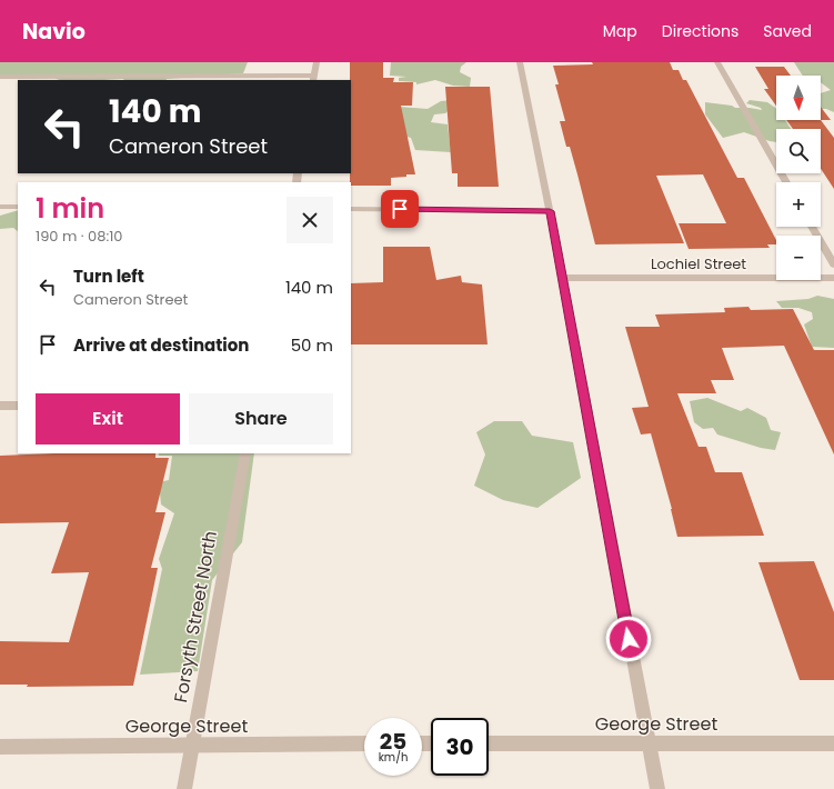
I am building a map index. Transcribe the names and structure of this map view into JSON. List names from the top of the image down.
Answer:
{
  "streets": {
    "street": ["Lochiel Street", "Forsyth Street North", "George Street"]
  },
  "crossings": [
    ["Forsyth Street North", "George Street"]
  ],
  "north": "bottom",
  "page": {
    "header": "Navio",
    "nav": ["Map", "Directions", "Saved"],
    "map_buttons": ["+", "−"],
    "turn": ["140 m", "Cameron Street"],
    "heading": ["1 min", "190 m · 08:10"],
    "list": [
      {
        "name": "Turn left",
        "note": "Cameron Street",
        "value": "140 m"
      },
      {
        "name": "Arrive at destination",
        "value": "50 m"
      }
    ],
    "buttons": ["Exit", "Share"],
    "speed": "25 km/h",
    "limit": "30"
  }
}
